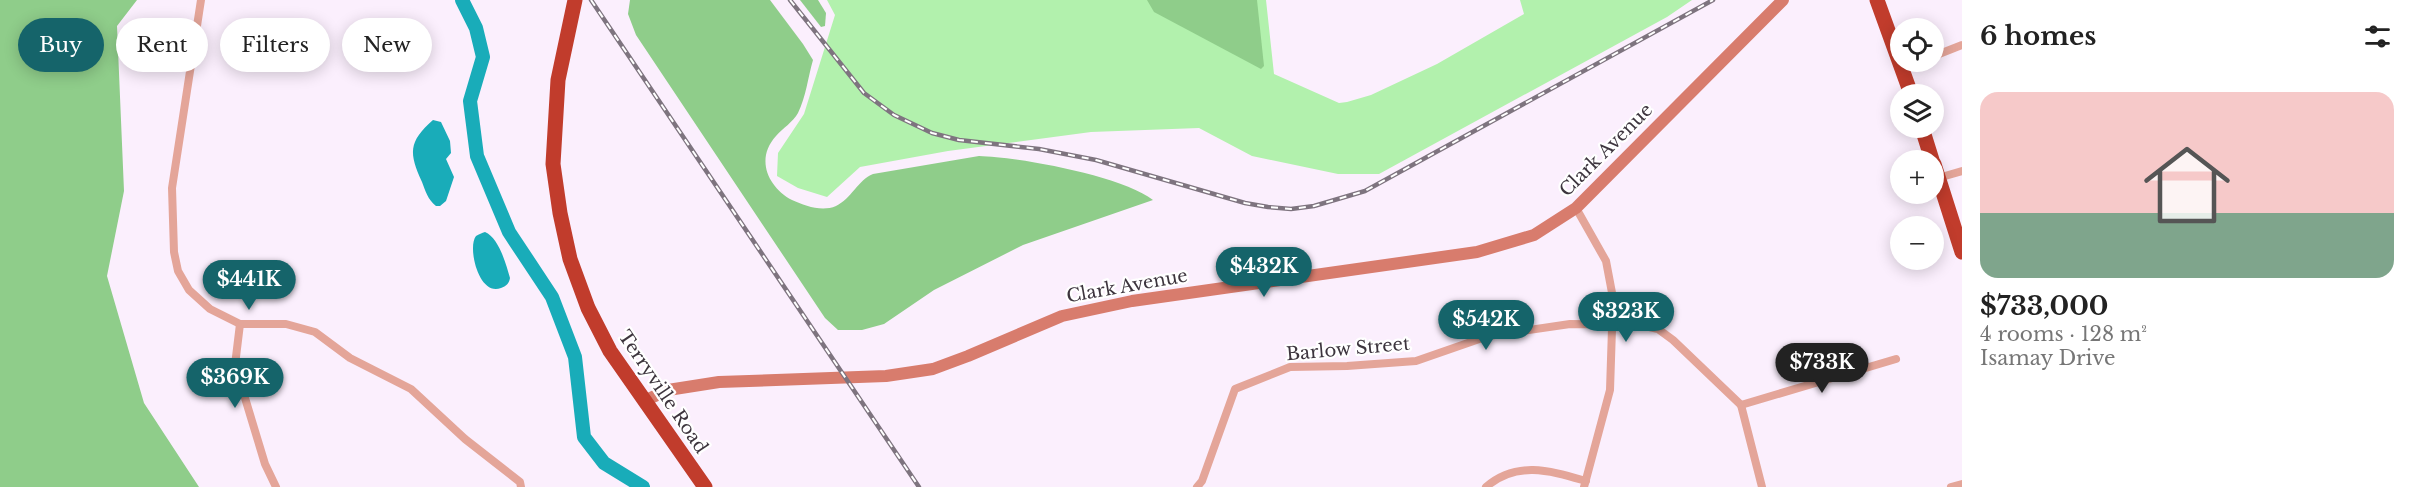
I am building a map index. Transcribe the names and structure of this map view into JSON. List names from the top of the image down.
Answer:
{
  "streets": {
    "highway": ["Terryville Road"],
    "main road": ["Clark Avenue"],
    "street": ["Barlow Street"]
  },
  "crossings": [
    ["Clark Avenue", "Terryville Road"]
  ],
  "page": {
    "heading": "6 homes",
    "map_buttons": ["+", "−"],
    "chip": [
      "Buy",
      "Rent",
      "Filters",
      "New"
    ],
    "list": [
      {
        "name": "$733,000",
        "note": "4 rooms · 128 m² · Isamay Drive"
      }
    ],
    "price": [
      "$432K",
      "$441K",
      "$323K",
      "$542K",
      "$733K",
      "$369K"
    ]
  }
}
